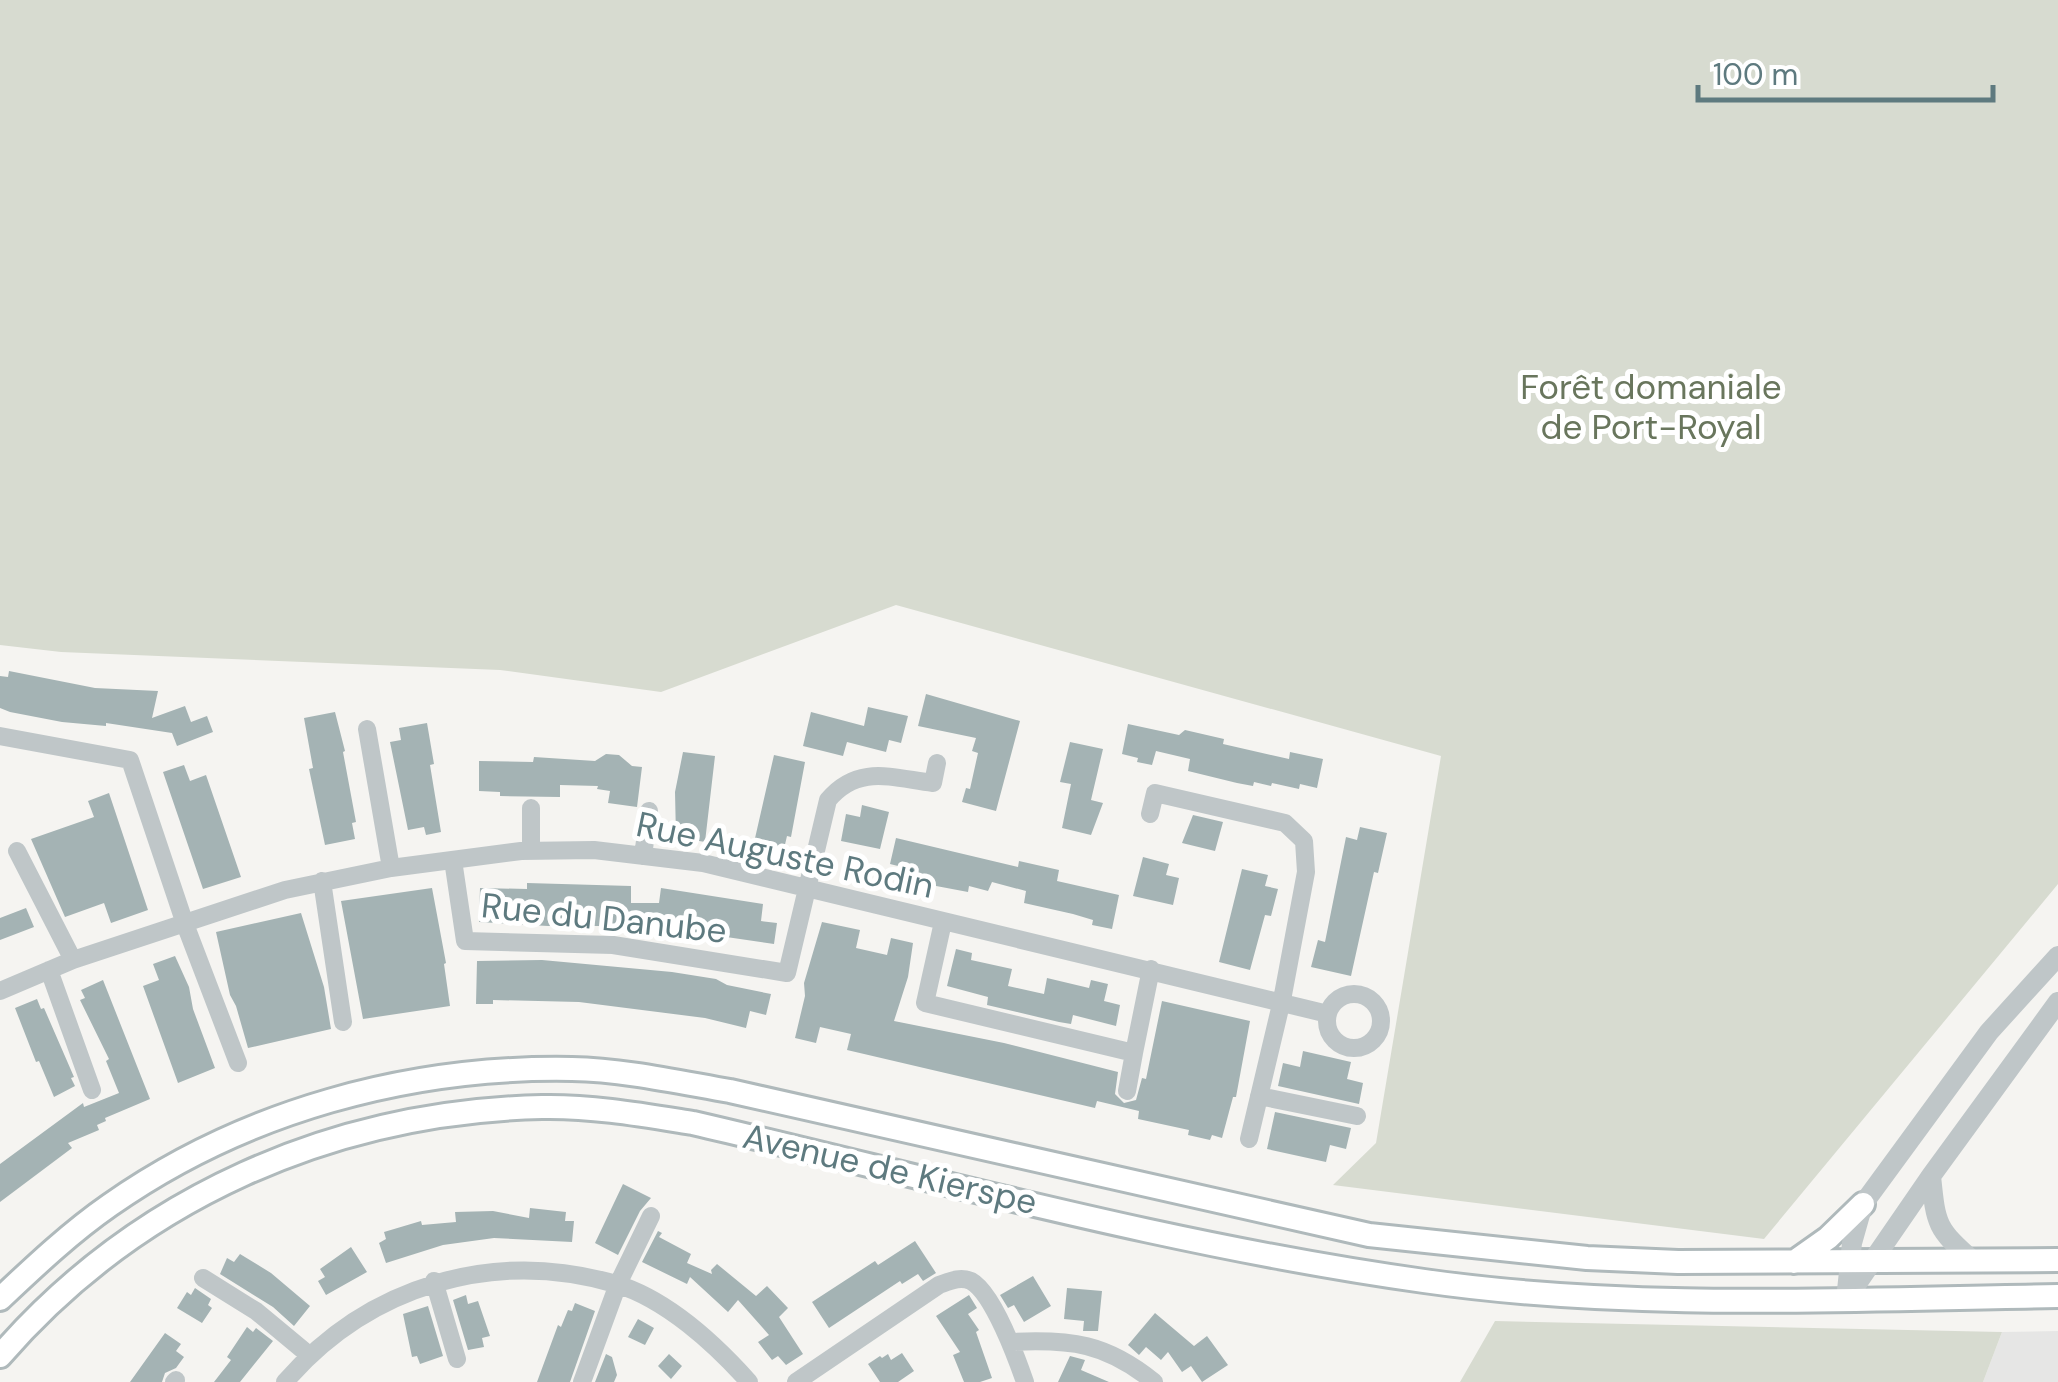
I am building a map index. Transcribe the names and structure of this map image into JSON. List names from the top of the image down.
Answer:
{
  "streets": {
    "main road": ["Avenue de Kierspe"],
    "street": ["Rue Auguste Rodin", "Rue du Danube"]
  },
  "crossings": [
    ["Rue Auguste Rodin", "Rue du Danube"]
  ],
  "parks": ["Forêt domaniale de Port-Royal"],
  "scale_bar": "100 m"
}
